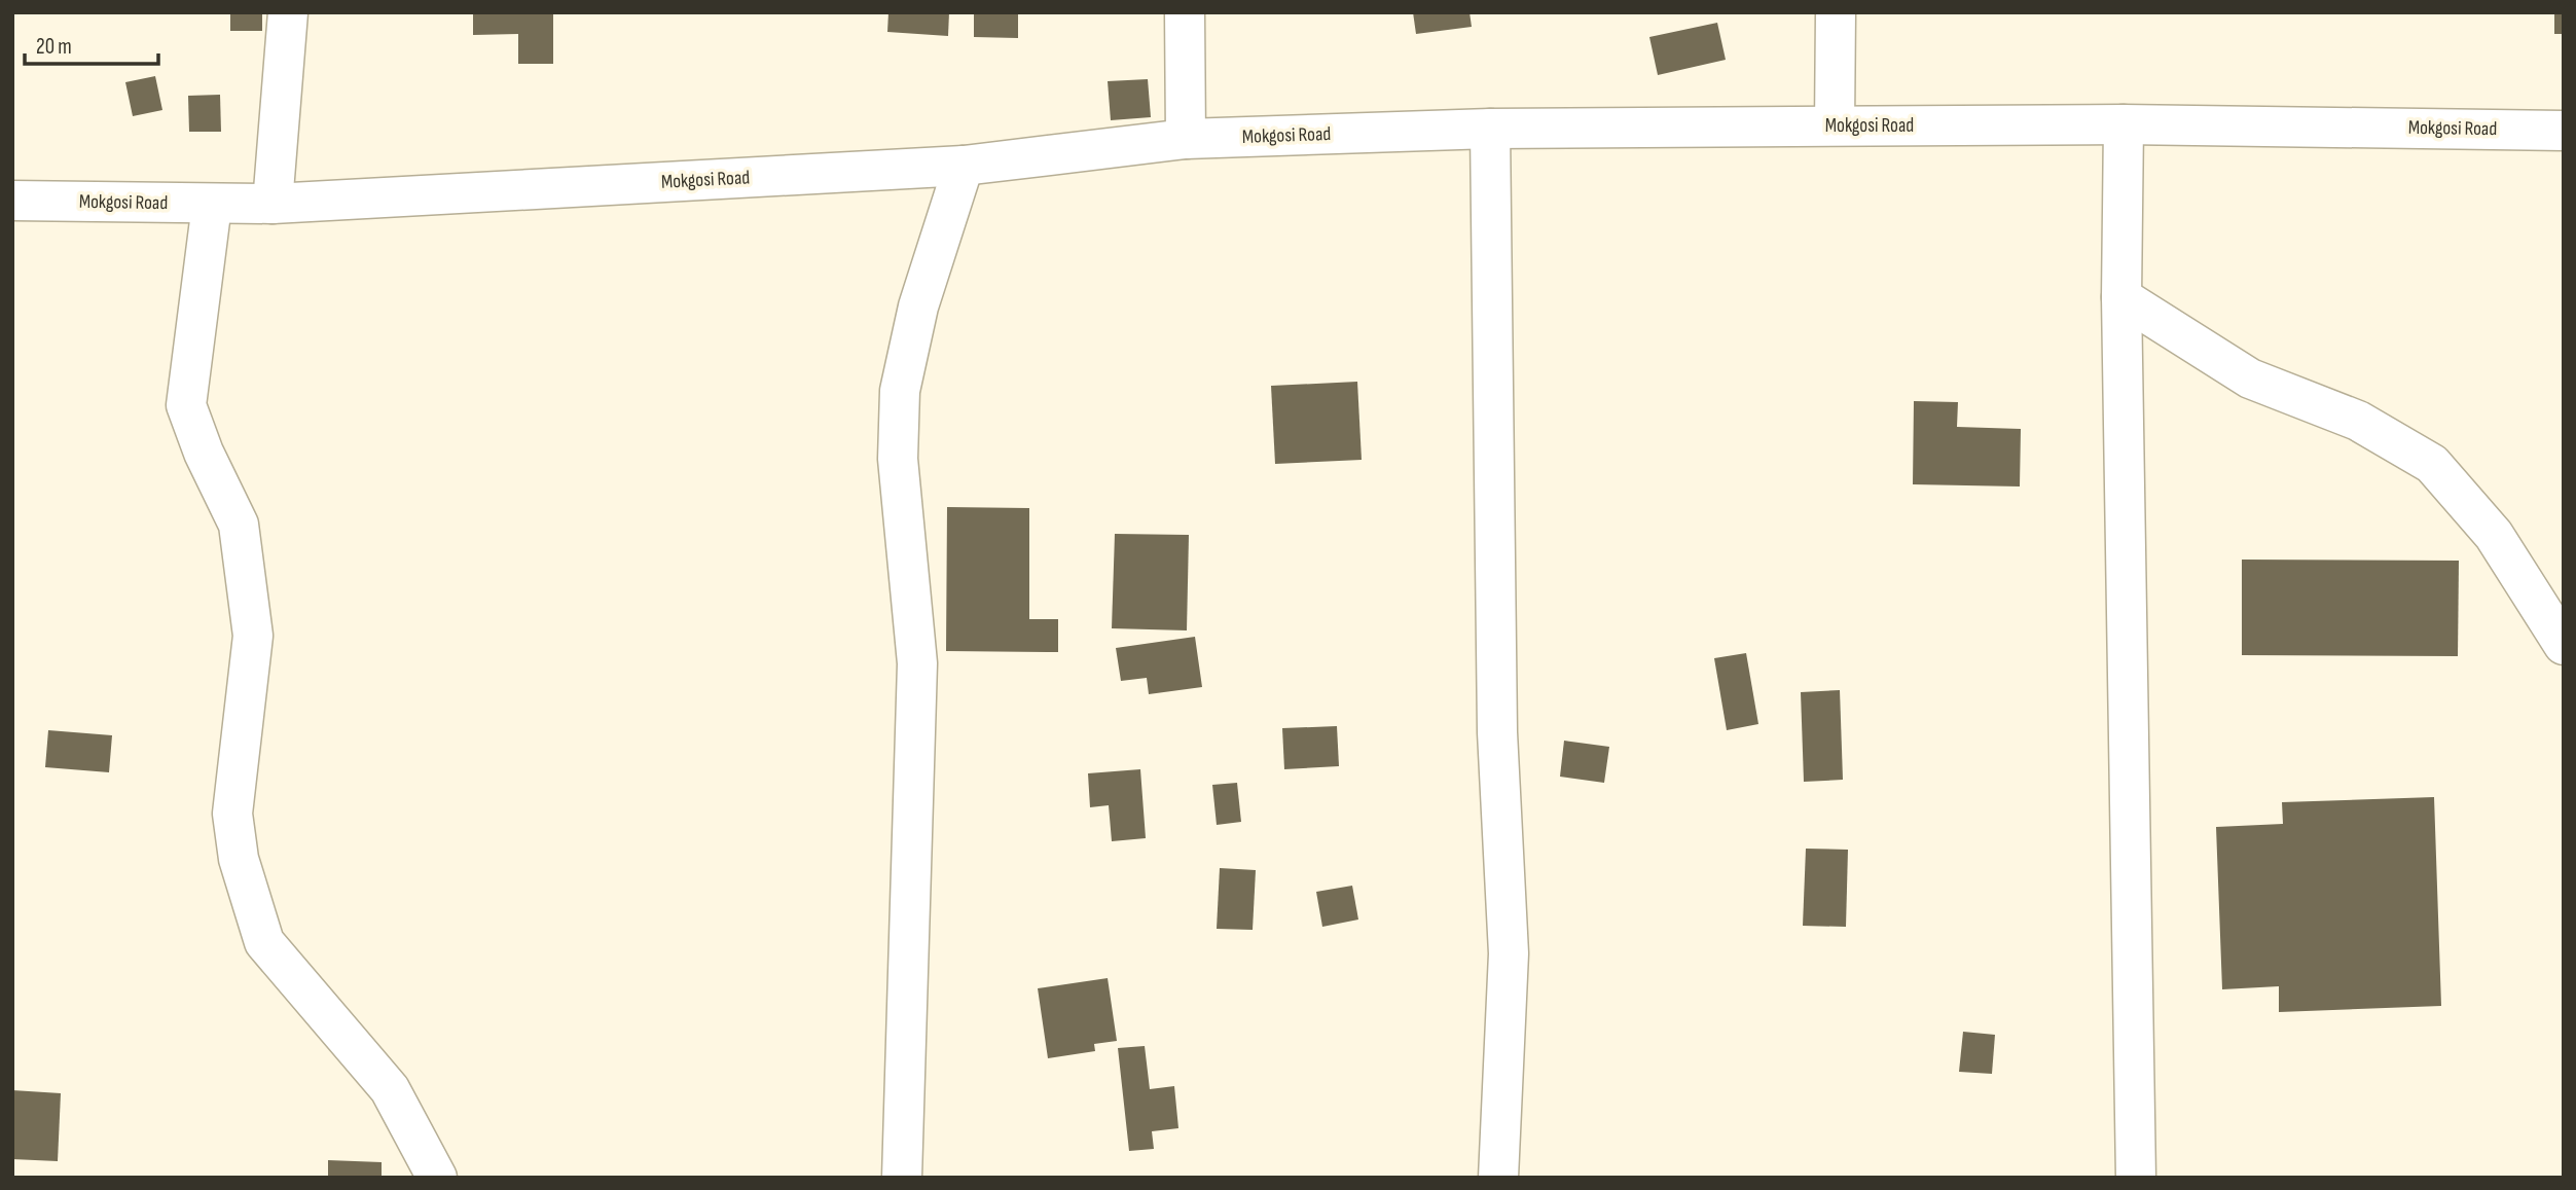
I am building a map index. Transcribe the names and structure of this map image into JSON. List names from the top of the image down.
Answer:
{
  "streets": {
    "street": ["Mokgosi Road"]
  },
  "scale_bar": "20 m"
}
